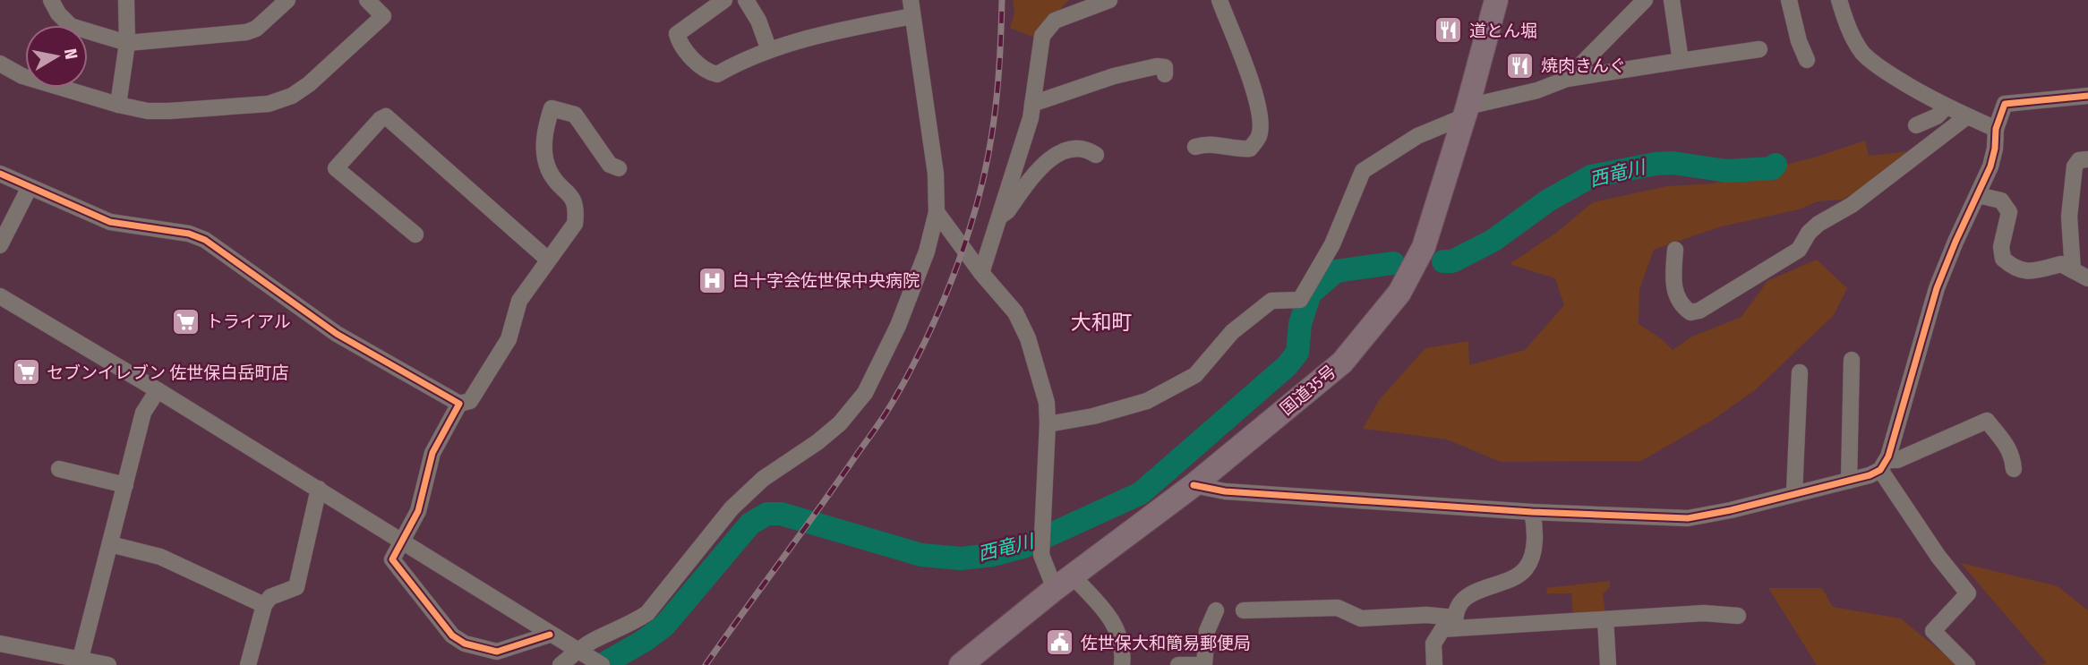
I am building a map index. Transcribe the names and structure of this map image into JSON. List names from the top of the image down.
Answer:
{
  "streets": {
    "highway": ["国道35号"]
  },
  "districts": ["大和町"],
  "water": ["西竜川"],
  "places": {
    "restaurant": ["道とん堀", "焼肉きんぐ"],
    "hospital": ["白十字会佐世保中央病院"],
    "supermarket": ["トライアル", "セブンイレブン 佐世保白岳町店"],
    "public building": ["佐世保大和簡易郵便局"]
  },
  "north": "right"
}
